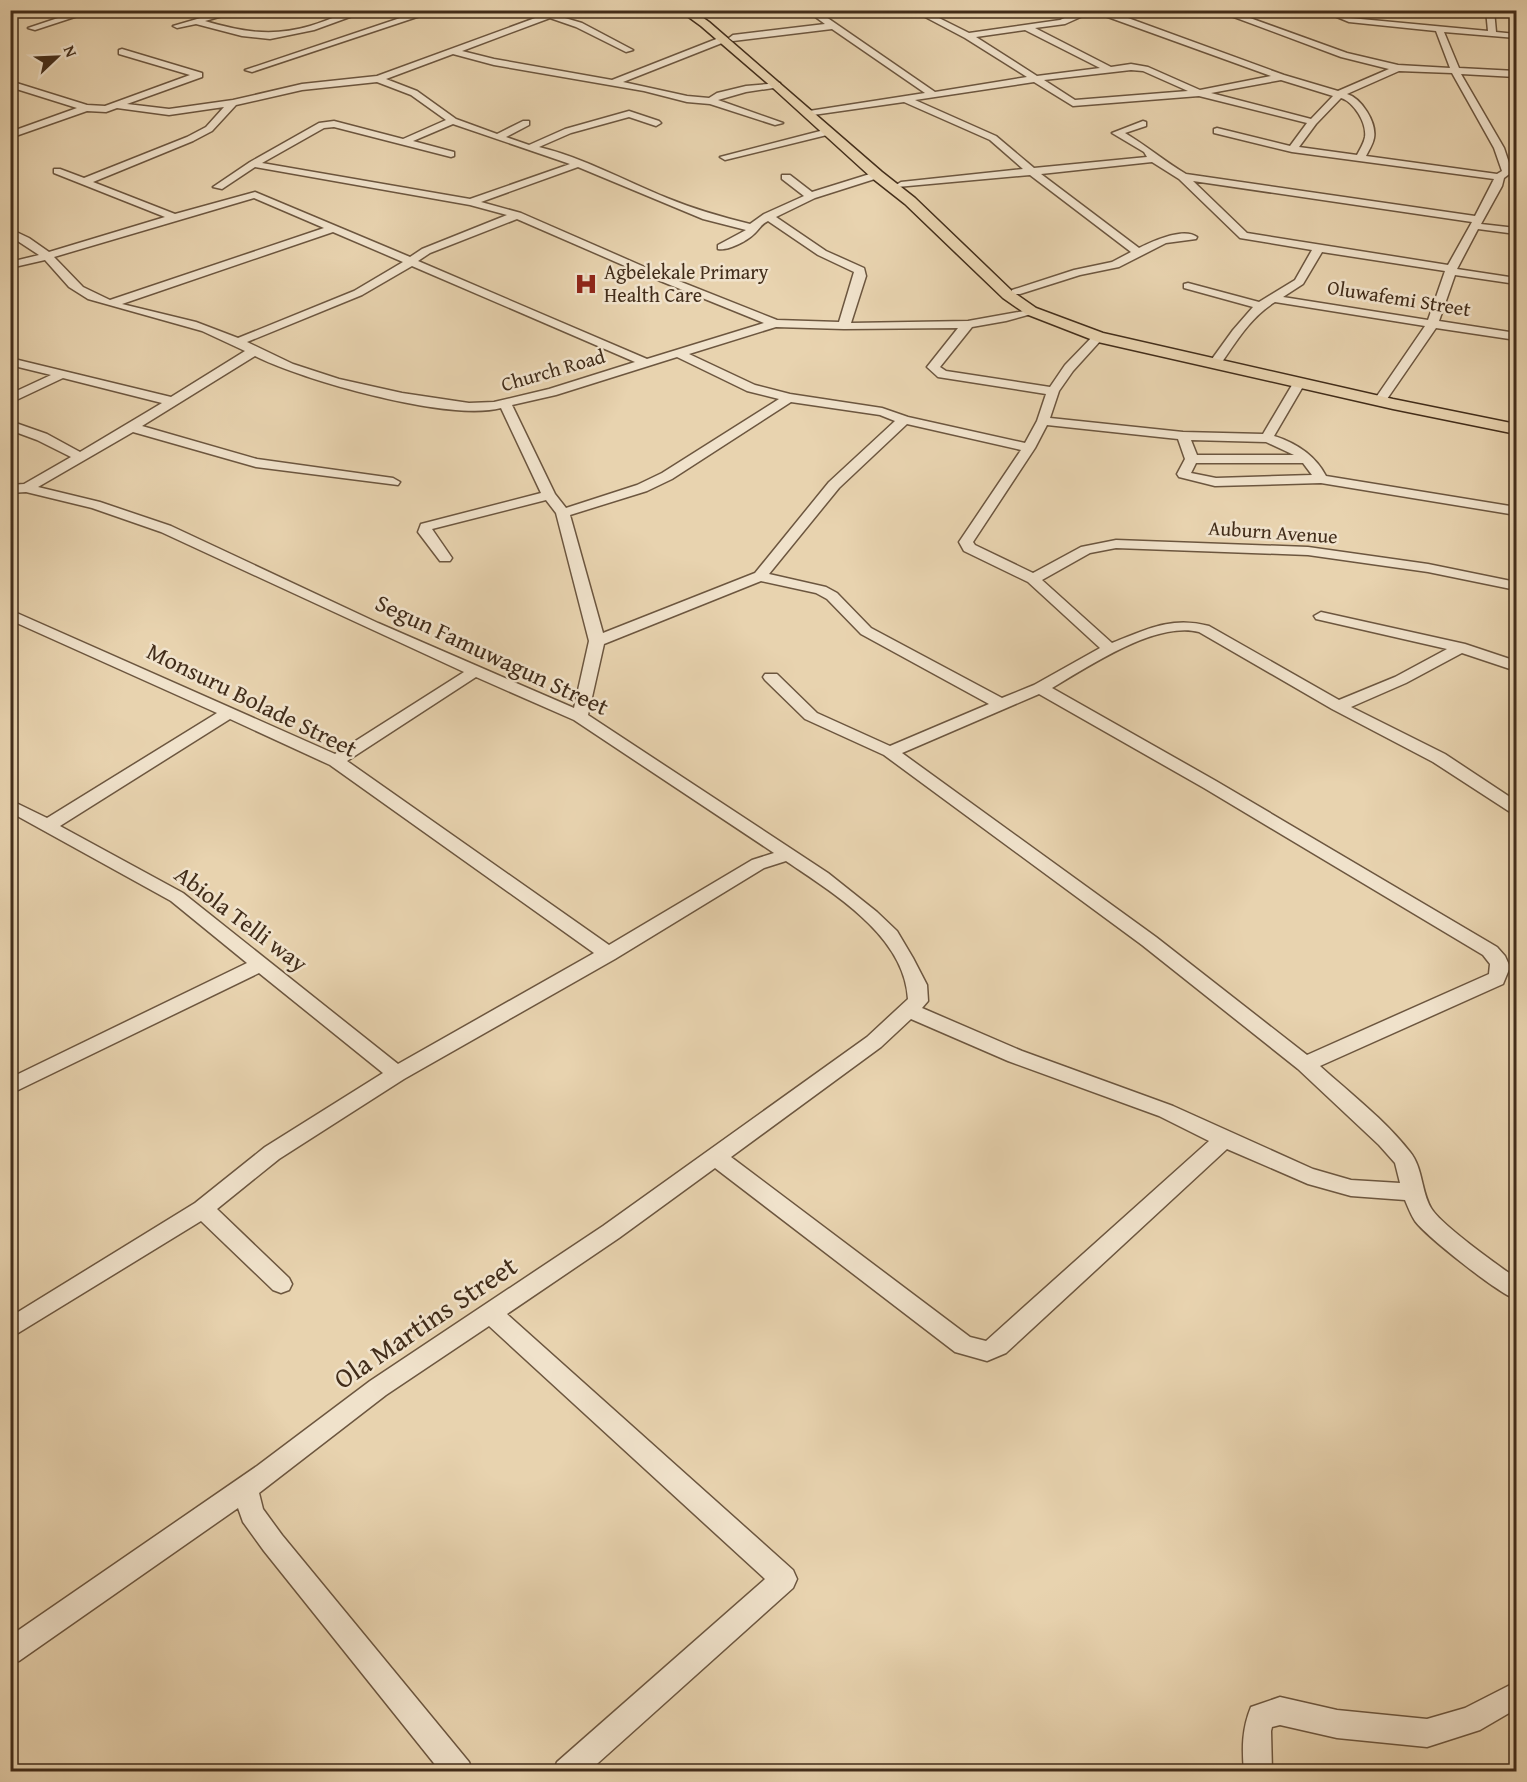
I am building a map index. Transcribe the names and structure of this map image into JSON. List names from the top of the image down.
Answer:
{
  "streets": {
    "street": [
      "Oluwafemi Street",
      "Church Road",
      "Auburn Avenue",
      "Segun Famuwagun Street",
      "Monsuru Bolade Street",
      "Abiola Telli way",
      "Ola Martins Street"
    ]
  },
  "crossings": [
    ["Segun Famuwagun Street", "Ola Martins Street"]
  ],
  "places": {
    "hospital": ["Agbelekale Primary Health Care"]
  },
  "north": "top right"
}
